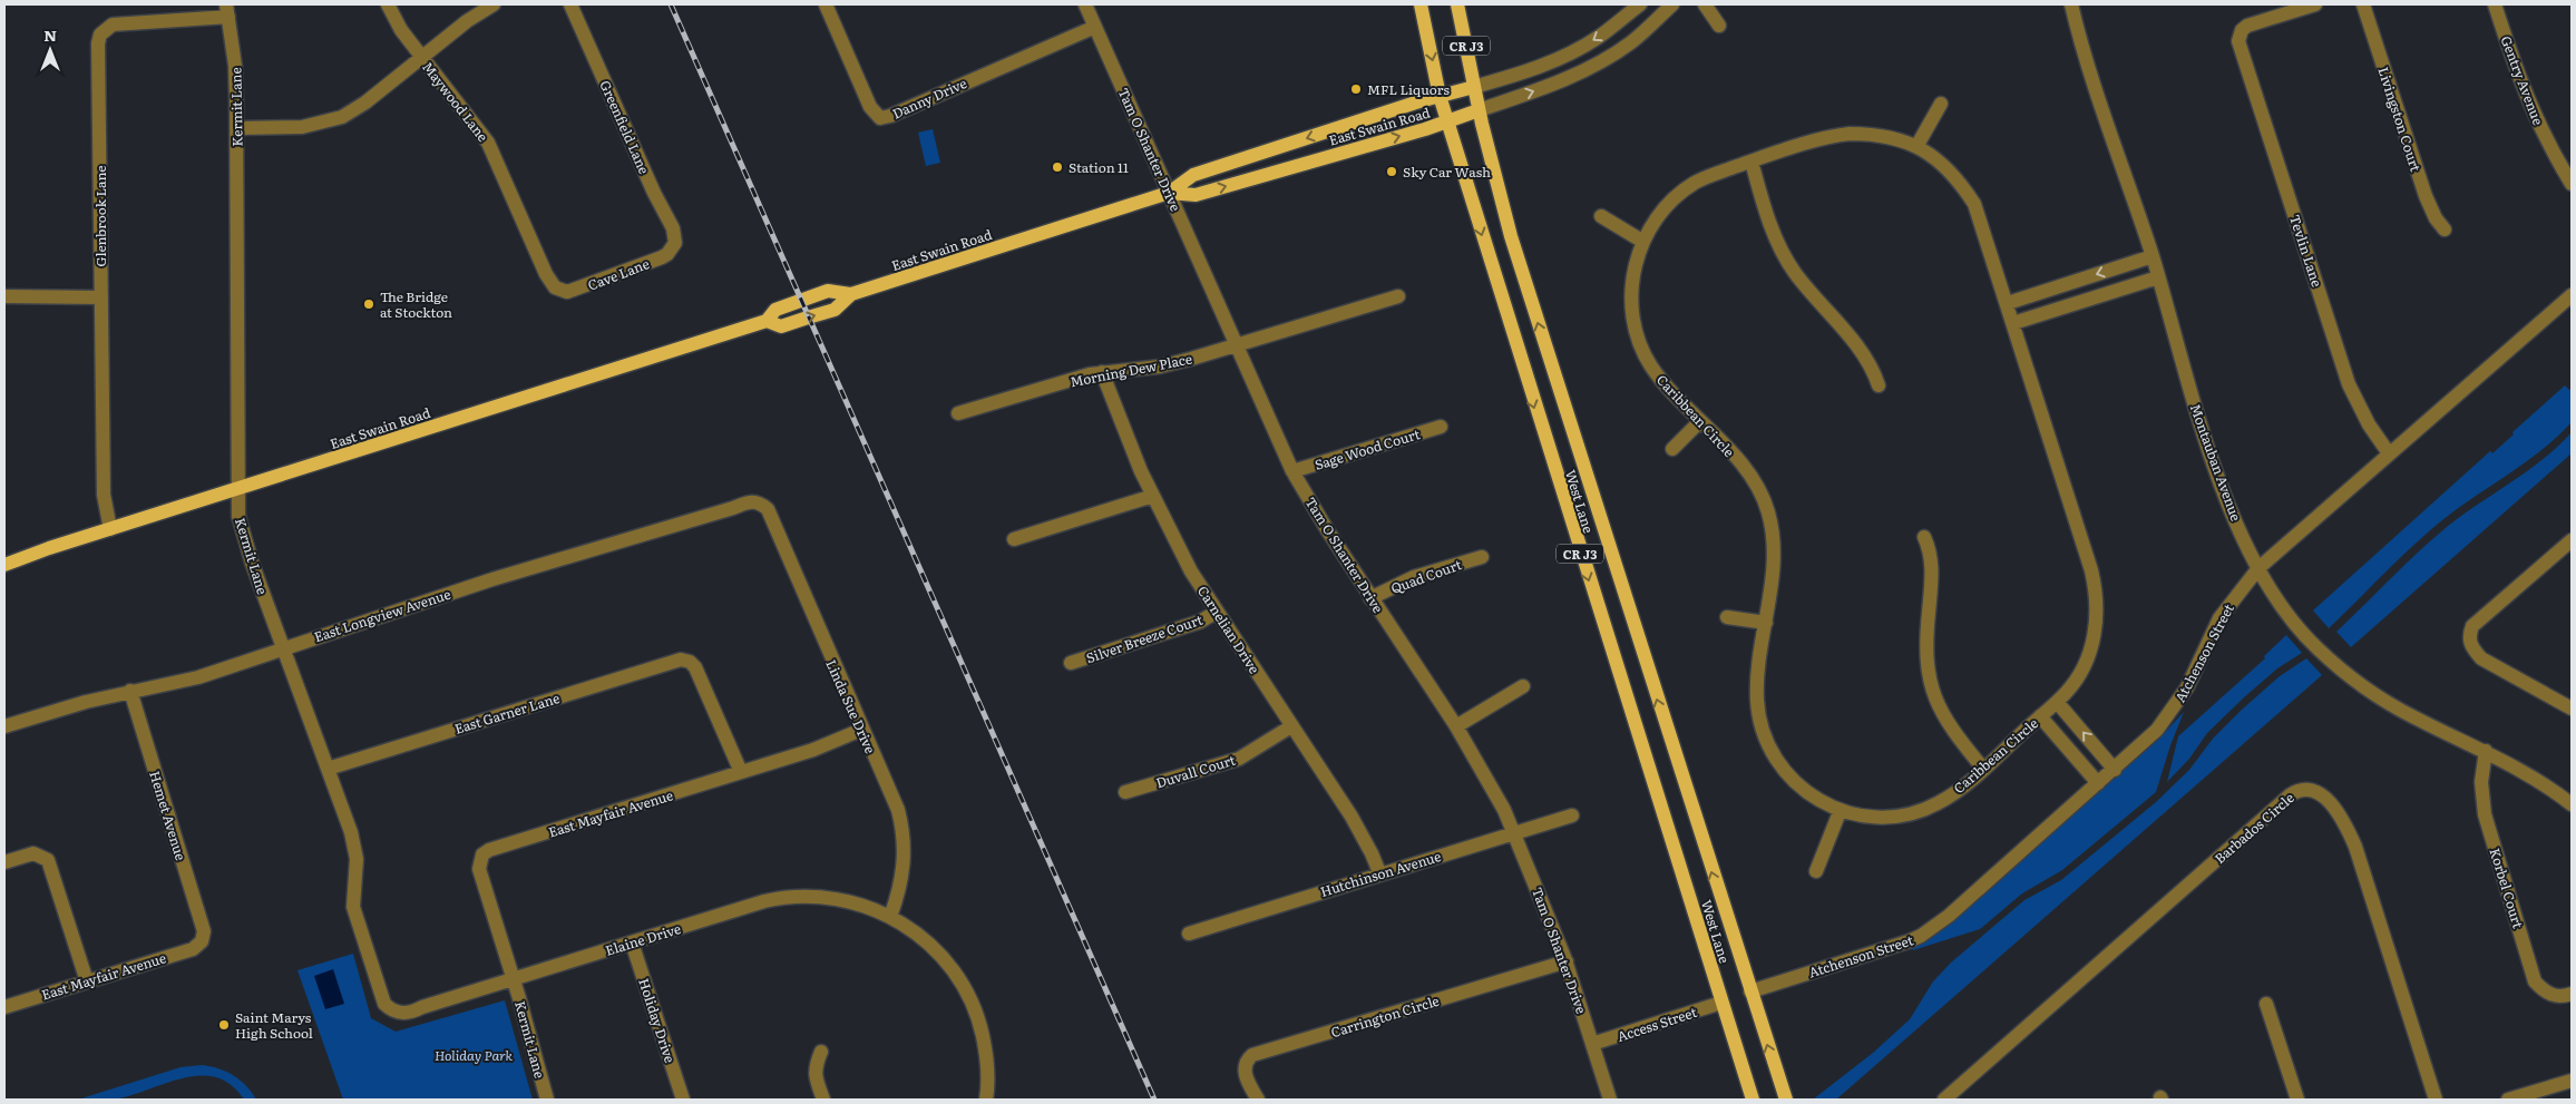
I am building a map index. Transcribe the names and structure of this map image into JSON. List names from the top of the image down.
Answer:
{
  "streets": {
    "main road": ["CR J3", "East Swain Road", "West Lane"],
    "street": [
      "Gentry Avenue",
      "Danny Drive",
      "Maywood Lane",
      "Kermit Lane",
      "Livingston Court",
      "Greenfield Lane",
      "Tam O Shanter Drive",
      "Glenbrook Lane",
      "Tevlin Lane",
      "Cave Lane",
      "Morning Dew Place",
      "Caribbean Circle",
      "Sage Wood Court",
      "Montauban Avenue",
      "Quad Court",
      "East Longview Avenue",
      "Carnelian Drive",
      "Silver Breeze Court",
      "Atchenson Street",
      "Linda Sue Drive",
      "East Garner Lane",
      "Duvall Court",
      "East Mayfair Avenue",
      "Hemet Avenue",
      "Barbados Circle",
      "Hutchinson Avenue",
      "Korbel Court",
      "Elaine Drive",
      "Carrington Circle",
      "Holiday Drive",
      "Access Street"
    ]
  },
  "crossings": [
    ["Danny Drive", "Tam O Shanter Drive"],
    ["Maywood Lane", "Cave Lane"],
    ["Kermit Lane", "East Swain Road"],
    ["Kermit Lane", "Glenbrook Lane"],
    ["Kermit Lane", "East Longview Avenue"],
    ["Kermit Lane", "East Garner Lane"],
    ["Kermit Lane", "East Mayfair Avenue"],
    ["Kermit Lane", "Elaine Drive"],
    ["East Swain Road", "Tam O Shanter Drive"],
    ["East Swain Road", "Glenbrook Lane"],
    ["East Swain Road", "West Lane"],
    ["Greenfield Lane", "Cave Lane"],
    ["Tam O Shanter Drive", "Morning Dew Place"],
    ["Tam O Shanter Drive", "Sage Wood Court"],
    ["Tam O Shanter Drive", "Quad Court"],
    ["Tam O Shanter Drive", "Hutchinson Avenue"],
    ["Tam O Shanter Drive", "Carrington Circle"],
    ["Tam O Shanter Drive", "Access Street"],
    ["Tevlin Lane", "Atchenson Street"],
    ["Morning Dew Place", "Carnelian Drive"],
    ["Caribbean Circle", "Atchenson Street"],
    ["Montauban Avenue", "Atchenson Street"],
    ["Montauban Avenue", "Korbel Court"],
    ["West Lane", "Atchenson Street"],
    ["West Lane", "Access Street"],
    ["East Longview Avenue", "Linda Sue Drive"],
    ["East Longview Avenue", "Hemet Avenue"],
    ["Carnelian Drive", "Silver Breeze Court"],
    ["Carnelian Drive", "Duvall Court"],
    ["Carnelian Drive", "Hutchinson Avenue"],
    ["Linda Sue Drive", "East Mayfair Avenue"],
    ["Linda Sue Drive", "Elaine Drive"],
    ["East Garner Lane", "East Mayfair Avenue"],
    ["East Mayfair Avenue", "Hemet Avenue"],
    ["East Mayfair Avenue", "Elaine Drive"],
    ["Elaine Drive", "Holiday Drive"]
  ],
  "parks": ["Holiday Park"],
  "places": [
    "MFL Liquors",
    "Station 11",
    "Sky Car Wash",
    "The Bridge at Stockton",
    "Saint Marys High School"
  ],
  "north": "top"
}
